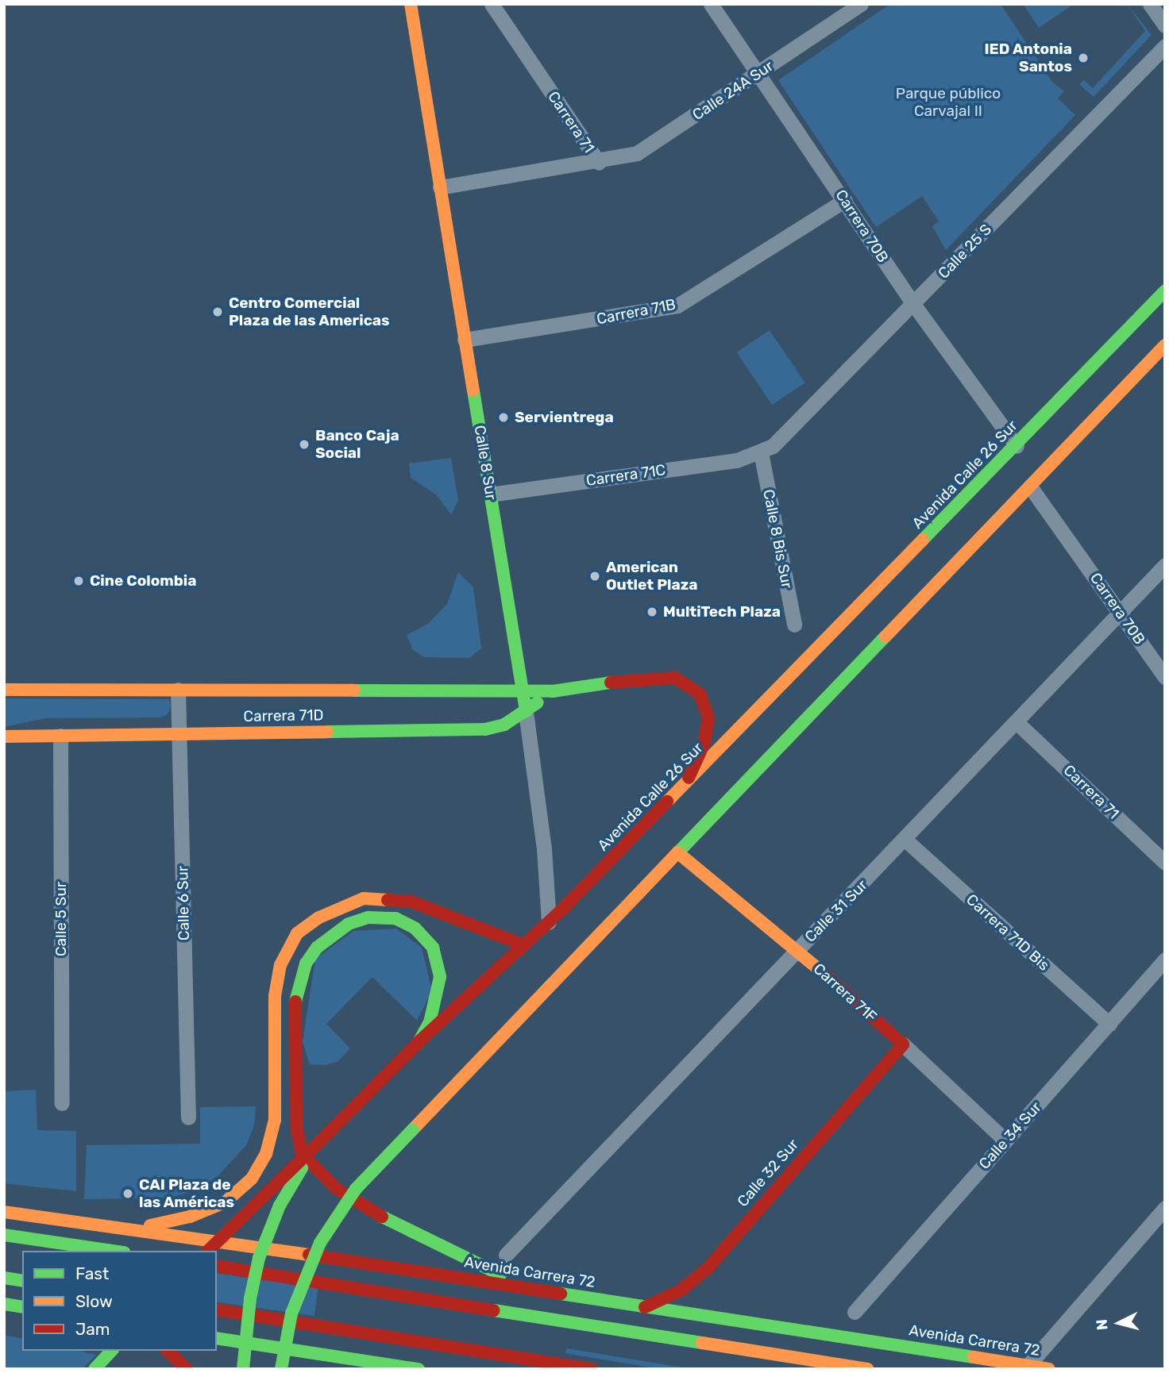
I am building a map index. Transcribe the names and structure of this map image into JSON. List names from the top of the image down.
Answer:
{
  "streets": {
    "main road": [
      "Calle 8 Sur",
      "Avenida Calle 26 Sur",
      "Carrera 71D",
      "Carrera 71F",
      "Calle 32 Sur",
      "Avenida Carrera 72"
    ],
    "street": [
      "Calle 24A Sur",
      "Carrera 71",
      "Carrera 70B",
      "Calle 25 S",
      "Carrera 71B",
      "Carrera 71C",
      "Calle 8 Bis Sur",
      "Calle 6 Sur",
      "Calle 31 Sur",
      "Calle 5 Sur",
      "Carrera 71D Bis",
      "Calle 34 Sur"
    ]
  },
  "crossings": [
    ["Calle 24A Sur", "Carrera 71"],
    ["Calle 24A Sur", "Carrera 70B"],
    ["Carrera 71", "Calle 8 Sur"],
    ["Carrera 71", "Calle 31 Sur"],
    ["Carrera 70B", "Calle 25 S"],
    ["Carrera 70B", "Carrera 71B"],
    ["Carrera 70B", "Avenida Calle 26 Sur"],
    ["Carrera 70B", "Calle 31 Sur"],
    ["Calle 25 S", "Carrera 71C"],
    ["Calle 25 S", "Calle 8 Bis Sur"],
    ["Carrera 71B", "Calle 8 Sur"],
    ["Calle 8 Sur", "Avenida Calle 26 Sur"],
    ["Calle 8 Sur", "Carrera 71C"],
    ["Calle 8 Sur", "Carrera 71D"],
    ["Avenida Calle 26 Sur", "Carrera 71D"],
    ["Carrera 71C", "Calle 8 Bis Sur"],
    ["Carrera 71D", "Calle 6 Sur"],
    ["Carrera 71D", "Calle 5 Sur"],
    ["Calle 31 Sur", "Carrera 71D Bis"],
    ["Calle 31 Sur", "Carrera 71F"],
    ["Carrera 71D Bis", "Calle 34 Sur"],
    ["Carrera 71F", "Calle 34 Sur"],
    ["Carrera 71F", "Calle 32 Sur"],
    ["Calle 32 Sur", "Avenida Carrera 72"]
  ],
  "parks": ["Parque público Carvajal II"],
  "places": [
    "IED Antonia Santos",
    "Centro Comercial Plaza de las Americas",
    "Servientrega",
    "Banco Caja Social",
    "American Outlet Plaza",
    "Cine Colombia",
    "MultiTech Plaza",
    "CAI Plaza de las Américas"
  ],
  "legend": ["Fast", "Slow", "Jam"],
  "north": "left"
}
